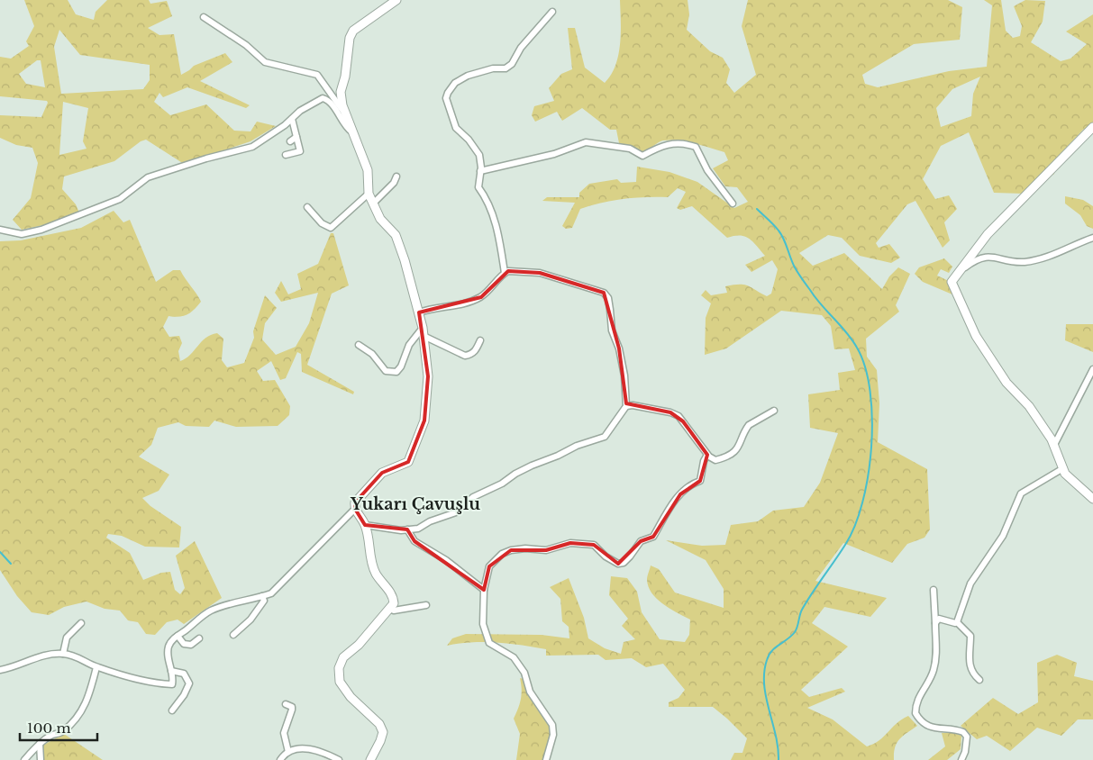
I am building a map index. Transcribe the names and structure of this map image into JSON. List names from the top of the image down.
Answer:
{
  "districts": ["Yukarı Çavuşlu"],
  "scale_bar": "100 m"
}
